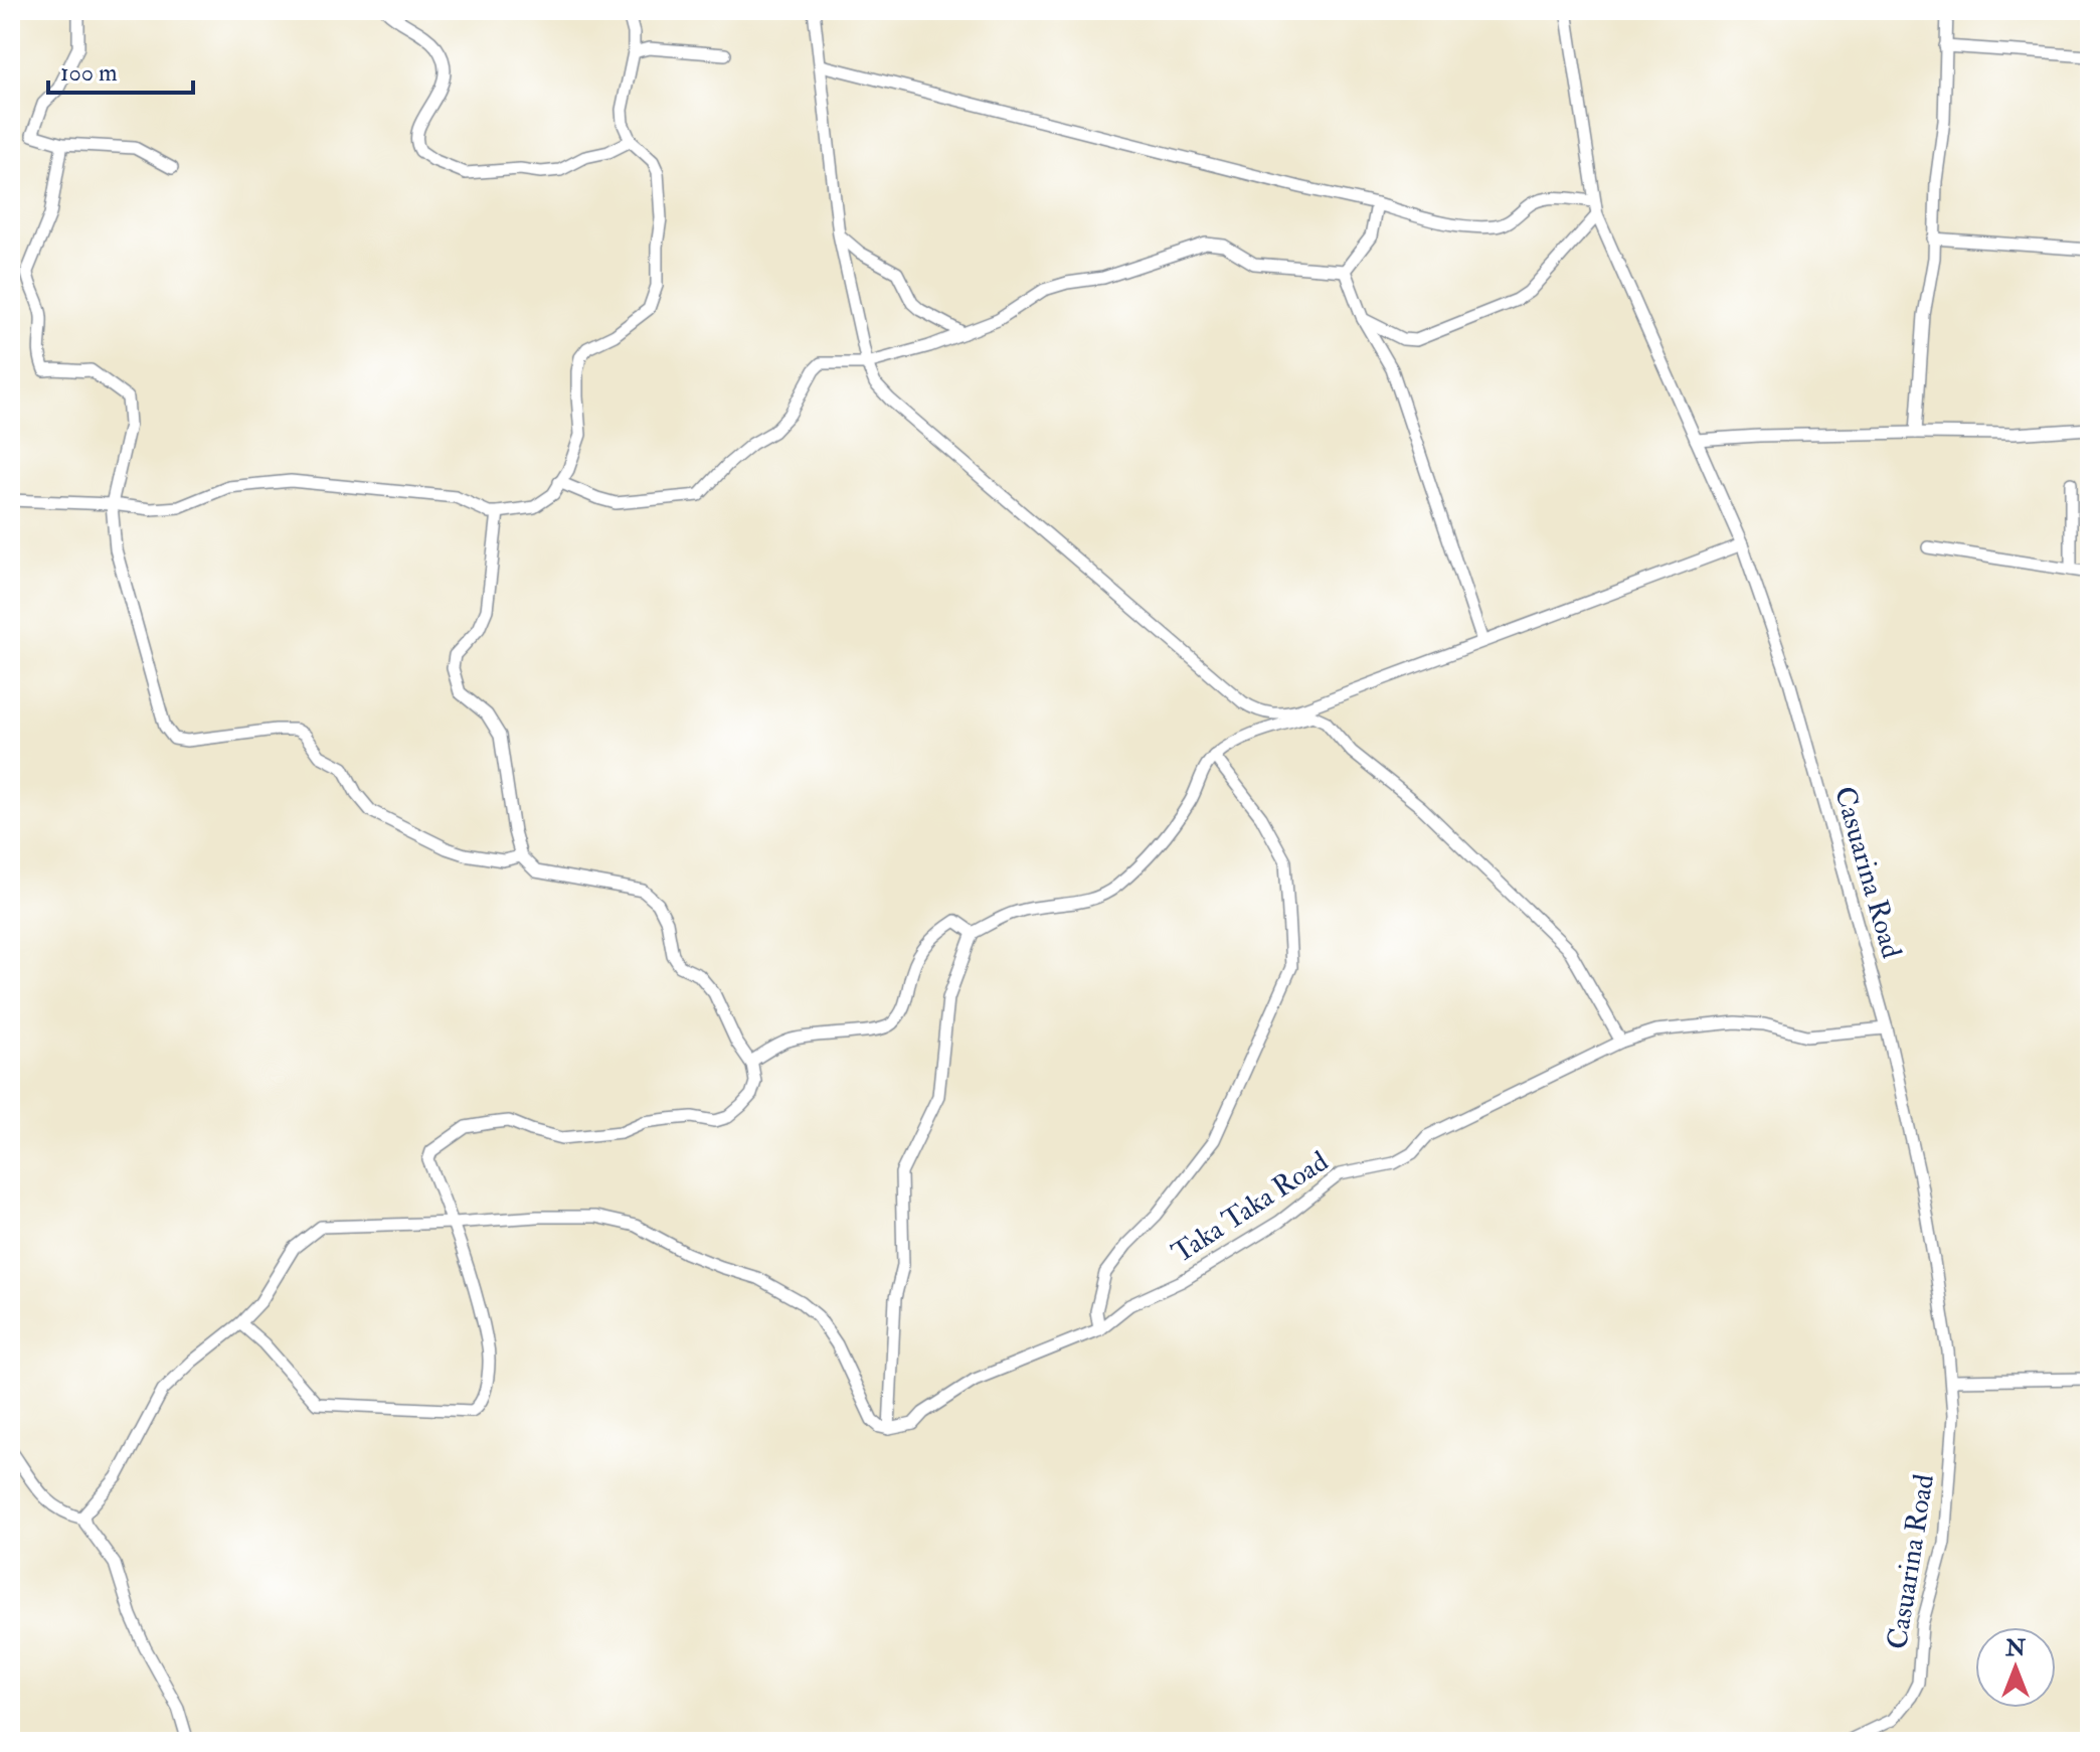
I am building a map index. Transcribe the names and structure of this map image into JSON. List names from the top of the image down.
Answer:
{
  "streets": {
    "street": ["Casuarina Road", "Taka Taka Road"]
  },
  "crossings": [
    ["Casuarina Road", "Taka Taka Road"]
  ],
  "scale_bar": "100 m",
  "north": "top"
}
